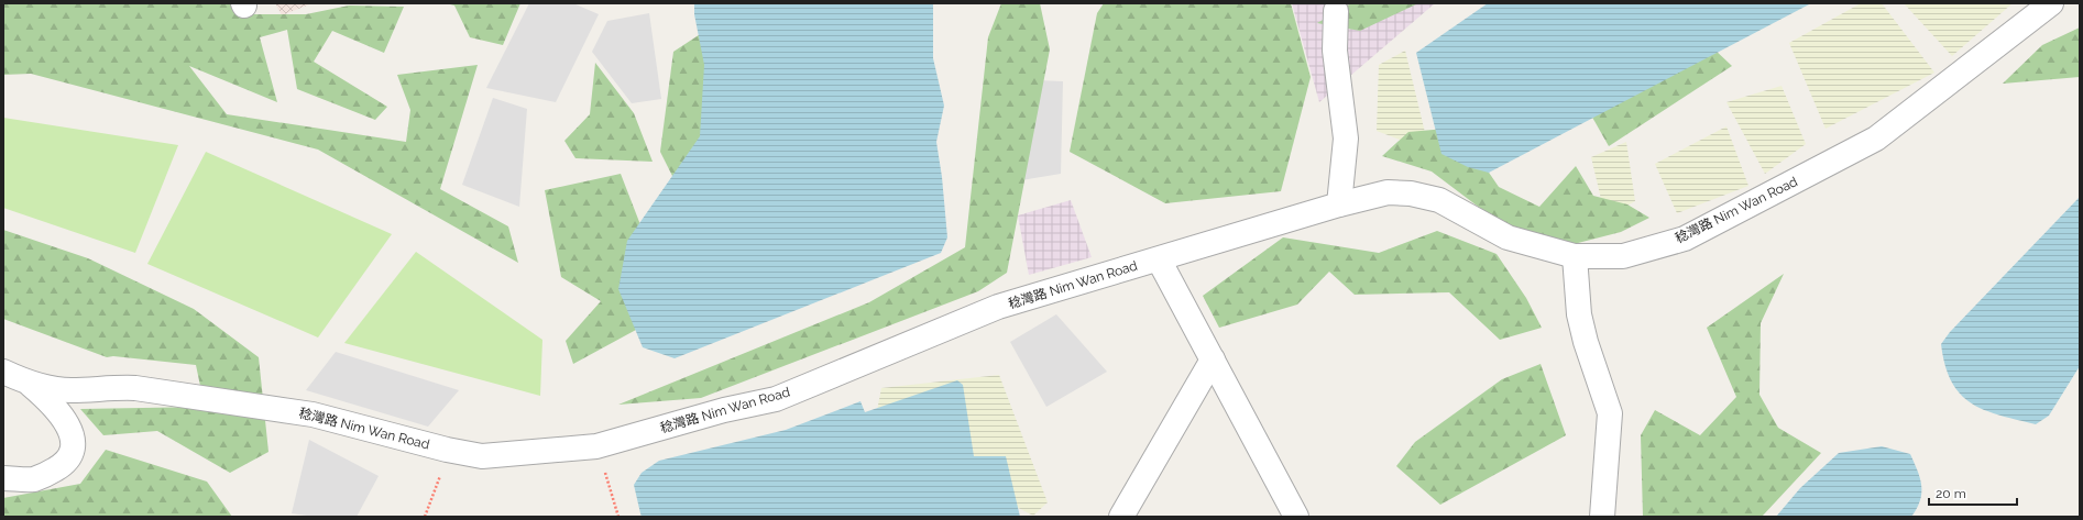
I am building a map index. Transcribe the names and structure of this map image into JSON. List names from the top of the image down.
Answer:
{
  "streets": {
    "street": ["稔灣路 Nim Wan Road"]
  },
  "scale_bar": "20 m"
}
